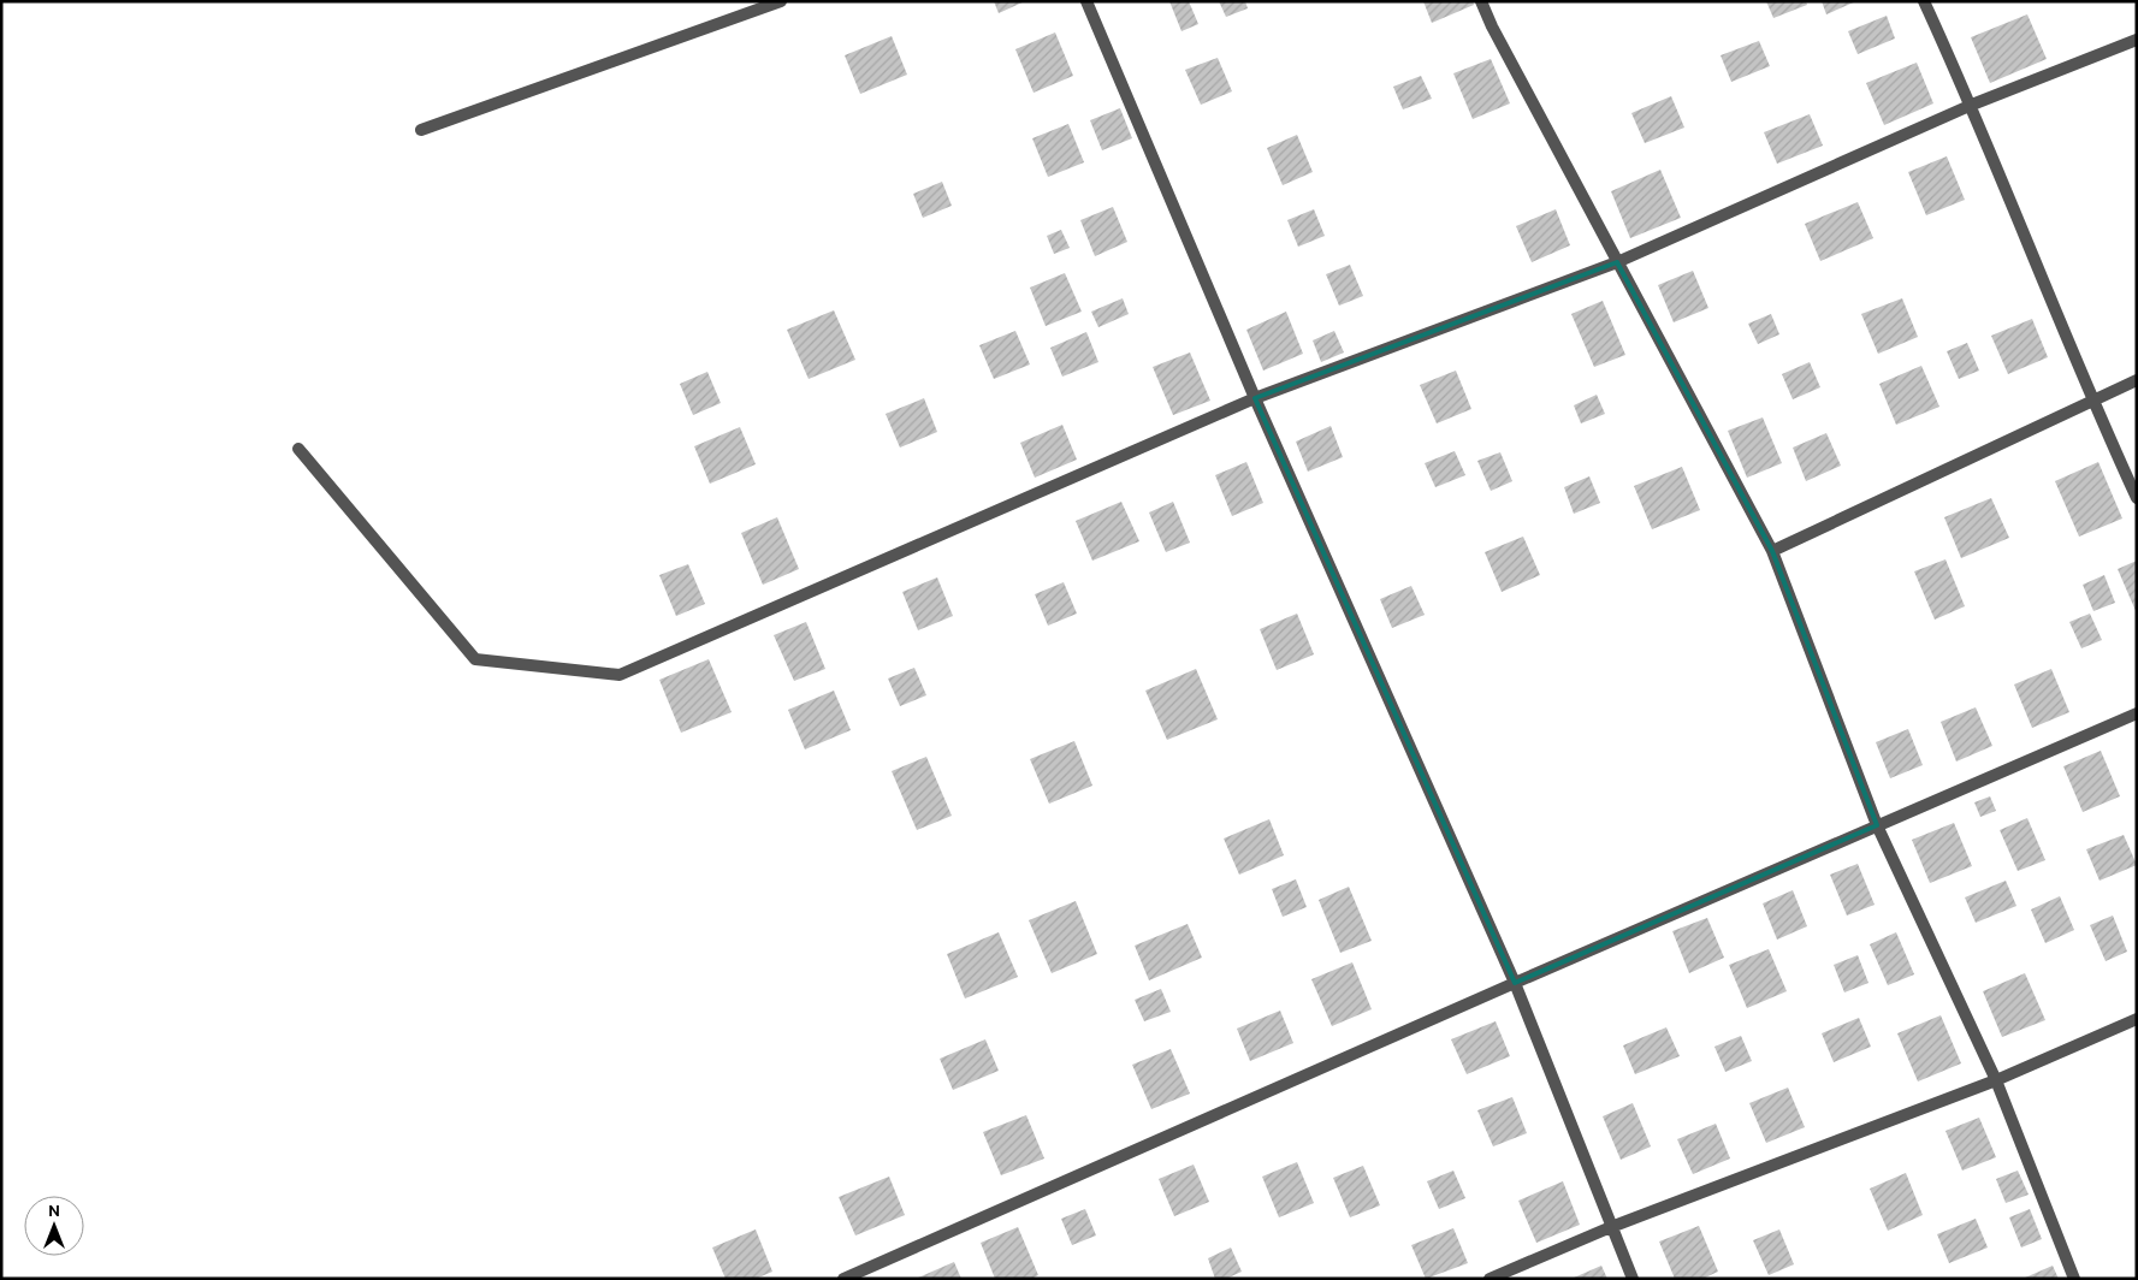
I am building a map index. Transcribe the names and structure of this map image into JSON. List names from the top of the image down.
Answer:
{
  "north": "top"
}
